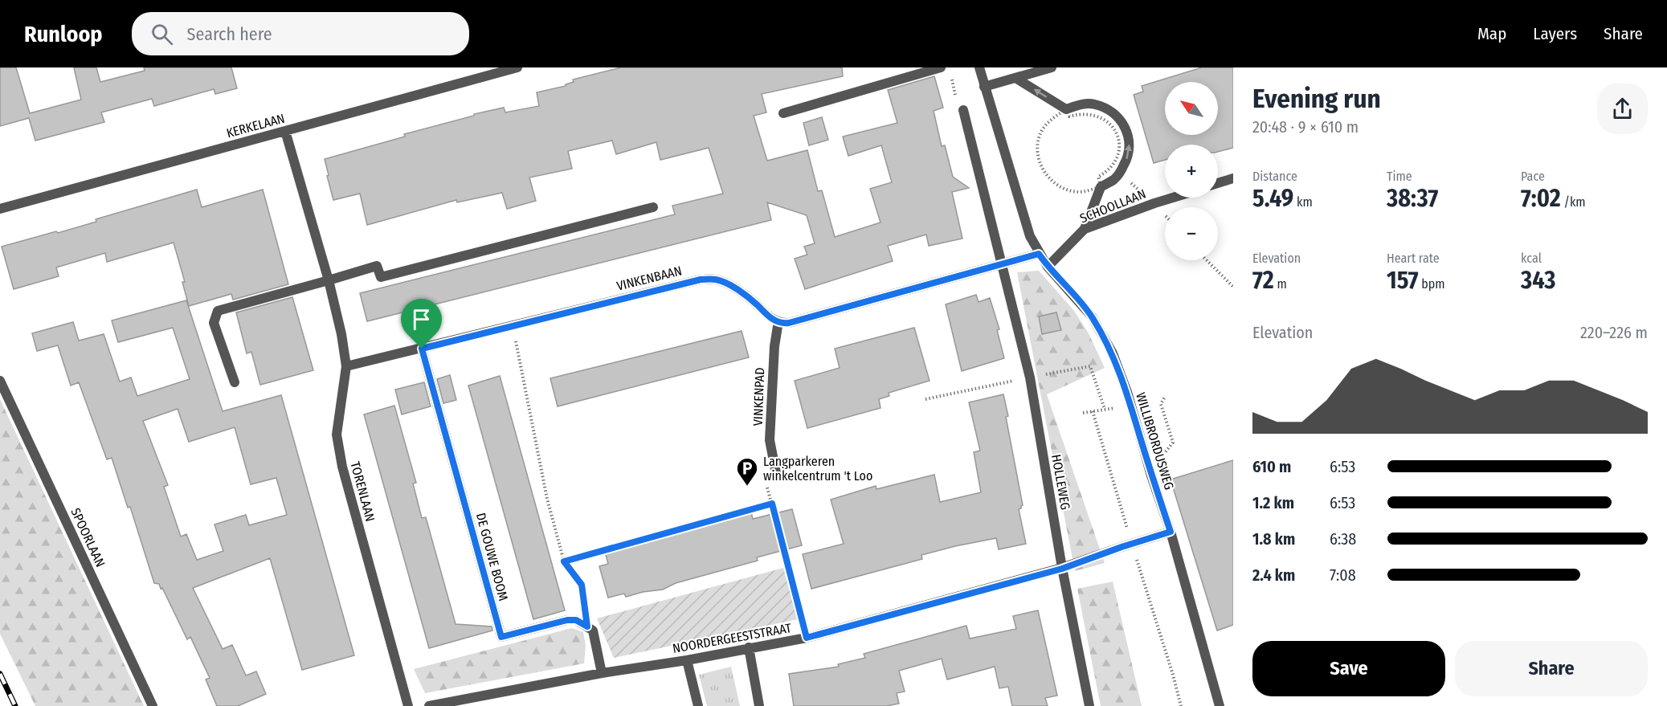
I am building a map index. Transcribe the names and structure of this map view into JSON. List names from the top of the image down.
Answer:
{
  "streets": {
    "street": [
      "KERKELAAN",
      "SCHOOLLAAN",
      "VINKENBAAN",
      "VINKENPAD",
      "WILLIBRORDUSWEG",
      "HOLLEWEG",
      "TORENLAAN",
      "SPOORLAAN",
      "DE GOUWE BOOM",
      "NOORDERGEESTSTRAAT"
    ]
  },
  "crossings": [
    ["KERKELAAN", "TORENLAAN"],
    ["SCHOOLLAAN", "WILLIBRORDUSWEG"],
    ["VINKENBAAN", "VINKENPAD"],
    ["VINKENBAAN", "TORENLAAN"],
    ["VINKENBAAN", "DE GOUWE BOOM"],
    ["HOLLEWEG", "NOORDERGEESTSTRAAT"]
  ],
  "places": {
    "parking": ["Langparkeren winkelcentrum 't Loo"]
  },
  "north": "top left",
  "page": {
    "header": "Runloop",
    "search": "Search here",
    "nav": ["Map", "Layers", "Share"],
    "heading": ["Evening run", "20:48 · 9 × 610 m"],
    "map_buttons": ["+", "−"],
    "stats": [
      ["Distance", "5.49 km"],
      ["Time", "38:37"],
      ["Pace", "7:02 /km"],
      ["Elevation", "72 m"],
      ["Heart rate", "157 bpm"],
      ["kcal", "343"]
    ],
    "chart": ["Elevation", "220–226 m"],
    "list": [
      {
        "name": "610 m",
        "note": "6:53"
      },
      {
        "name": "1.2 km",
        "note": "6:53"
      },
      {
        "name": "1.8 km",
        "note": "6:38"
      },
      {
        "name": "2.4 km",
        "note": "7:08"
      }
    ],
    "buttons": ["Save", "Share"]
  }
}
